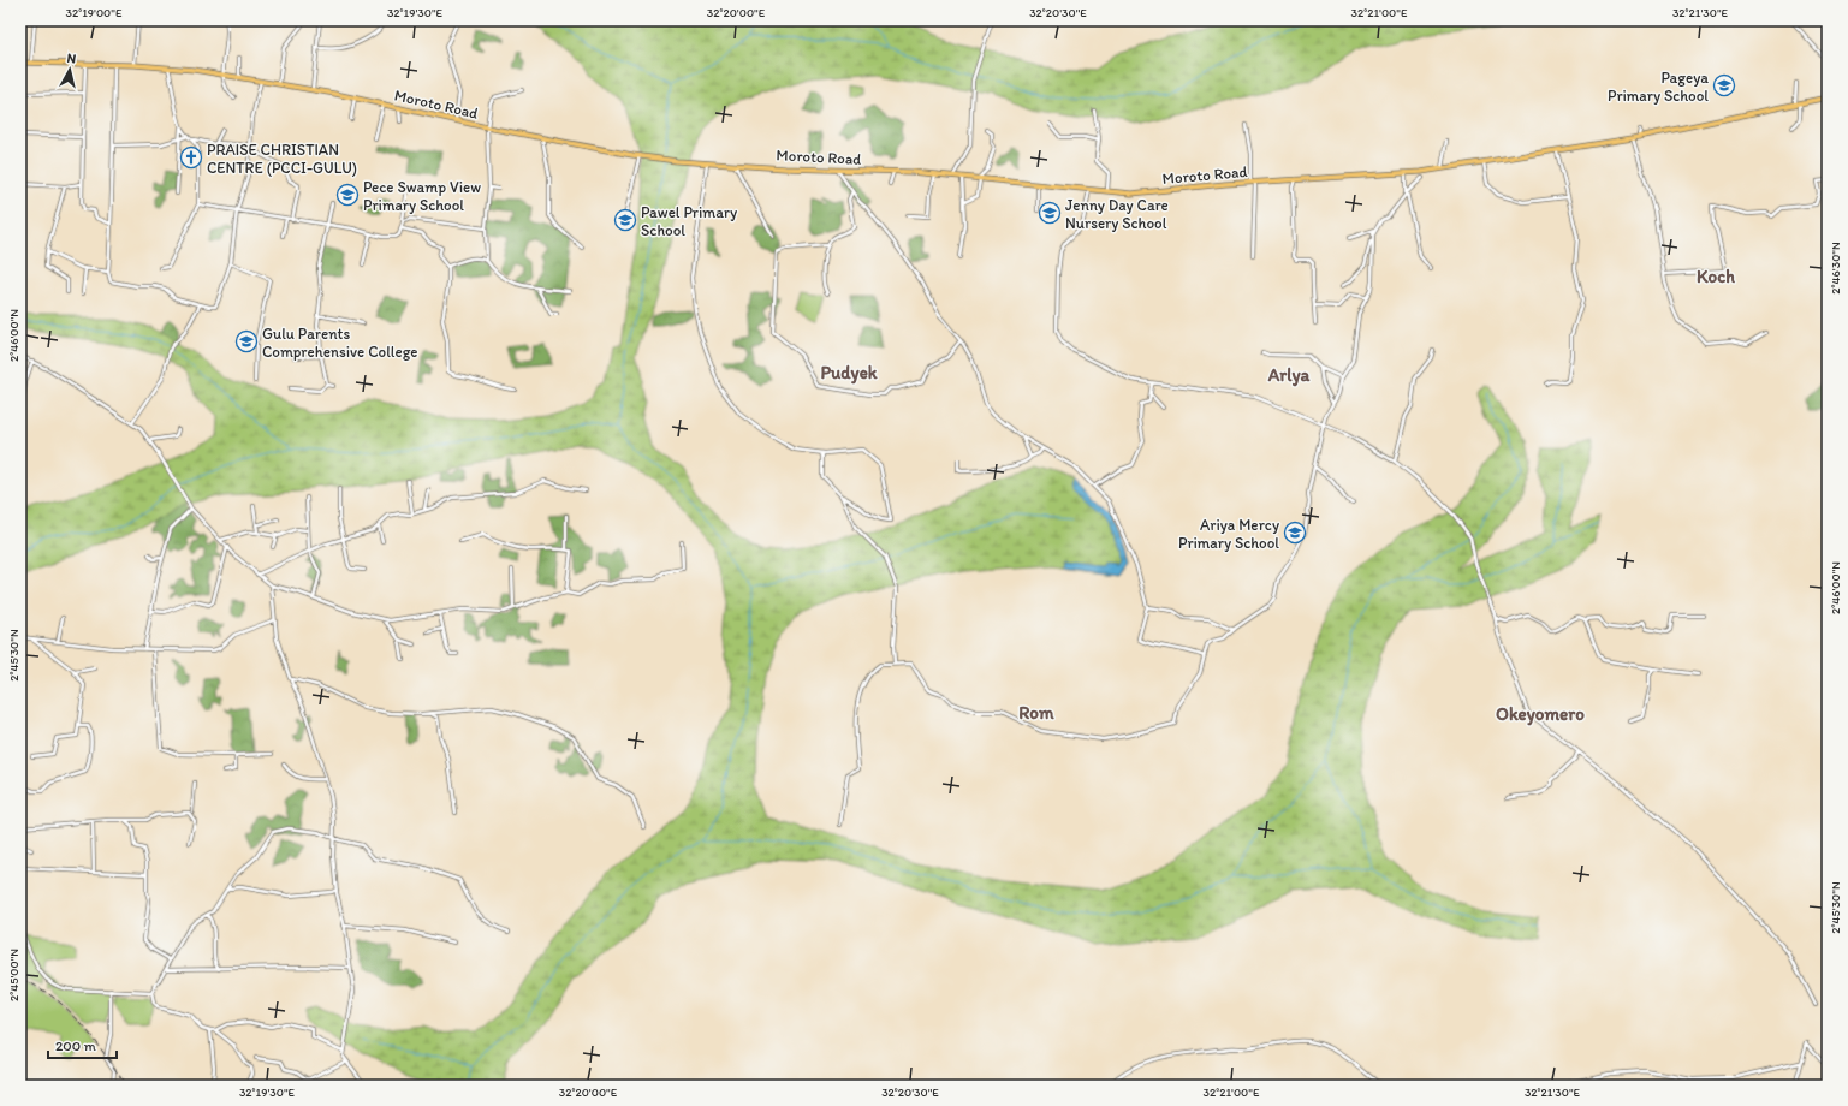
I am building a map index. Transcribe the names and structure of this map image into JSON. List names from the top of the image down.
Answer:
{
  "streets": {
    "main road": ["Moroto Road"]
  },
  "districts": [
    "Koch",
    "Pudyek",
    "Arlya",
    "Rom",
    "Okeyomero"
  ],
  "places": {
    "school or university": [
      "Pageya Primary School",
      "Pece Swamp View Primary School",
      "Jenny Day Care Nursery School",
      "Pawel Primary School",
      "Gulu Parents Comprehensive College",
      "Ariya Mercy Primary School"
    ],
    "church": ["PRAISE CHRISTIAN CENTRE (PCCI-GULU)"]
  },
  "scale_bar": "200 m",
  "north": "top",
  "coordinates": [
    "32°19'00\"E",
    "32°19'30\"E",
    "32°20'00\"E",
    "32°20'30\"E",
    "32°21'00\"E",
    "32°21'30\"E",
    "2°46'30\"N",
    "2°46'00\"N",
    "2°45'30\"N",
    "2°45'00\"N"
  ]
}
